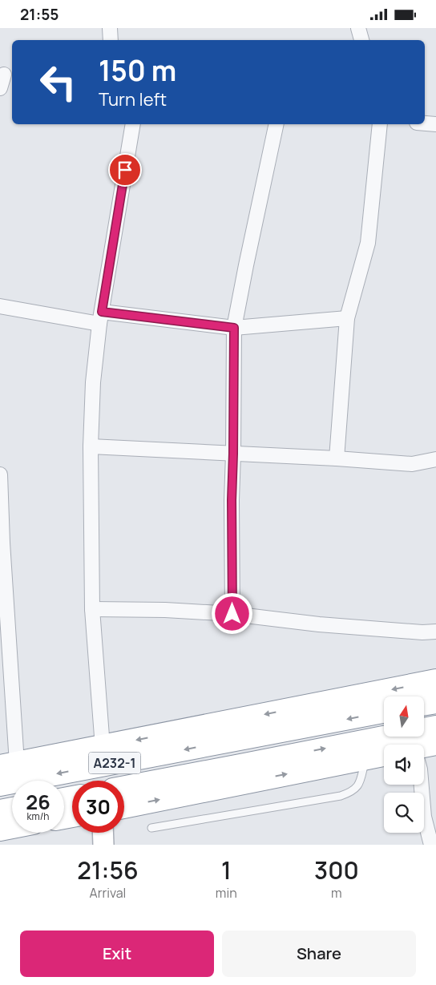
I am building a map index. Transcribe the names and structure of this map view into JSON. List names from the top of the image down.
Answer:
{
  "streets": {
    "highway": ["A232-1"]
  },
  "north": "top",
  "page": {
    "status": "21:55",
    "turn": ["150 m", "Turn left"],
    "speed": "26 km/h",
    "limit": "30",
    "eta": [
      "21:56",
      "Arrival",
      "1",
      "min",
      "300",
      "m"
    ],
    "buttons": ["Exit", "Share"]
  }
}
